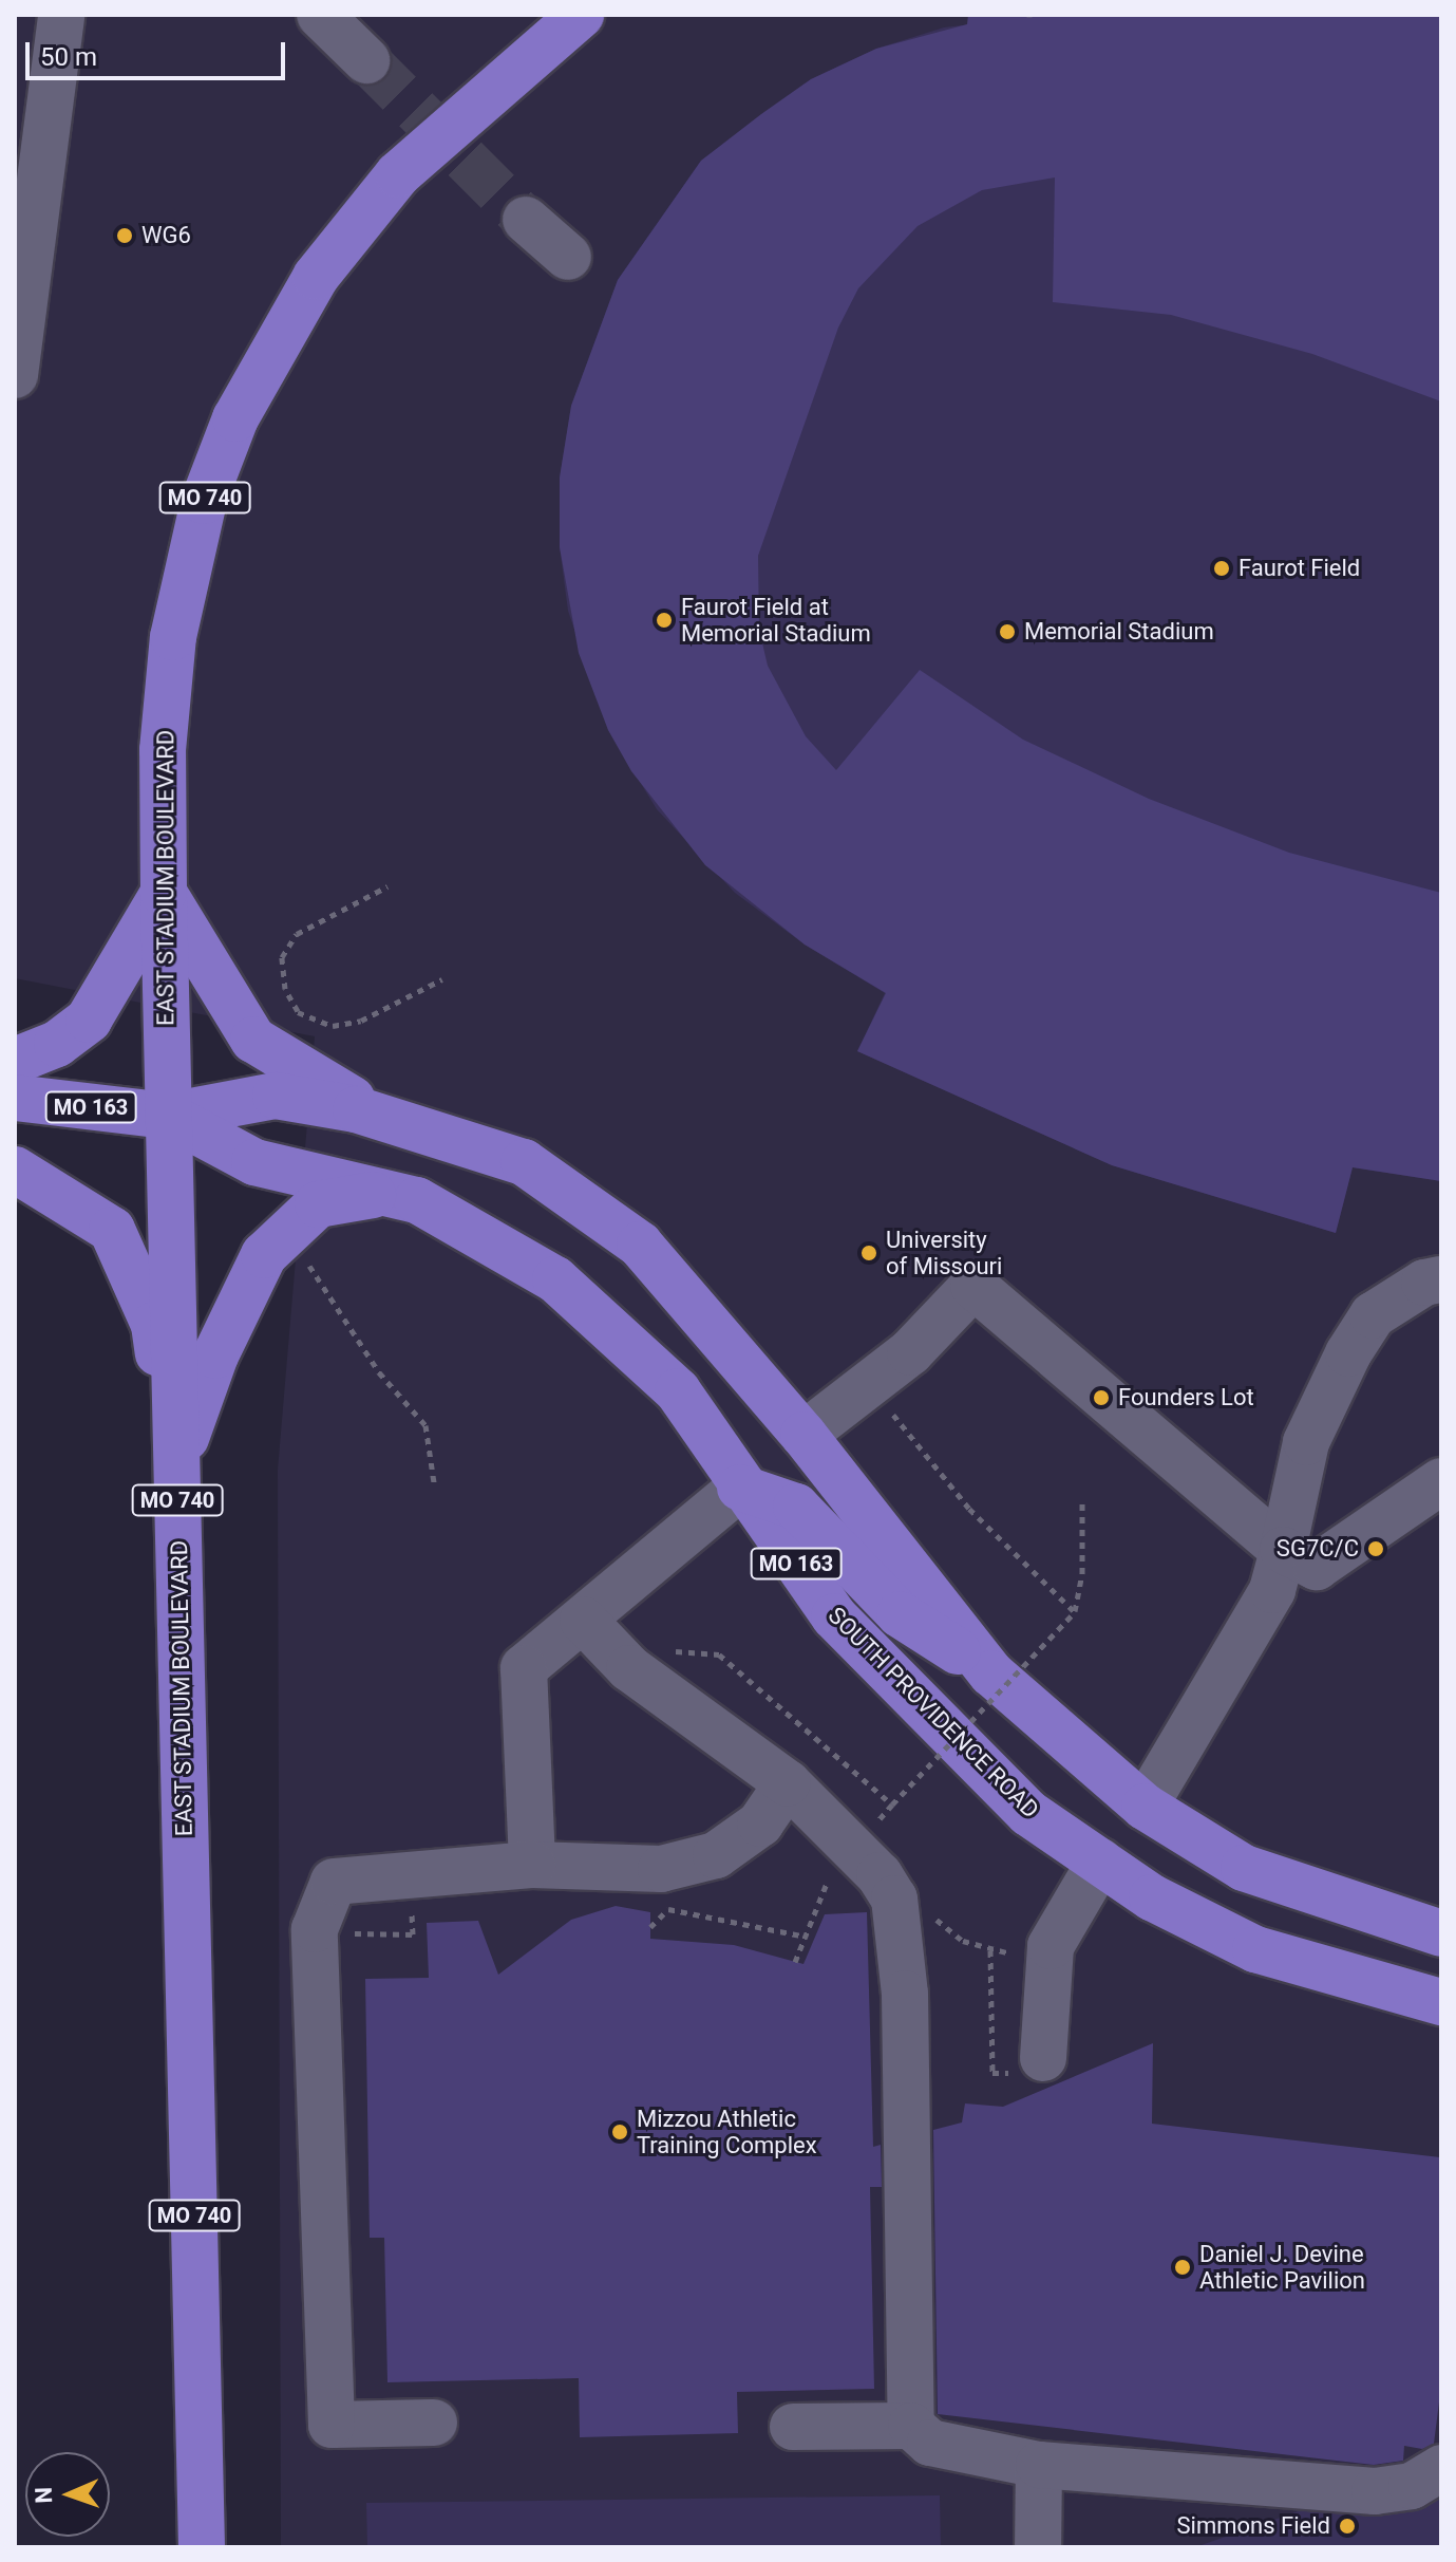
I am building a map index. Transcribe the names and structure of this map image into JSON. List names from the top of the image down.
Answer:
{
  "streets": {
    "main road": [
      "MO 740",
      "EAST STADIUM BOULEVARD",
      "MO 163",
      "SOUTH PROVIDENCE ROAD"
    ]
  },
  "crossings": [
    ["EAST STADIUM BOULEVARD", "SOUTH PROVIDENCE ROAD"]
  ],
  "places": [
    "WG6",
    "Faurot Field",
    "Faurot Field at Memorial Stadium",
    "Memorial Stadium",
    "University of Missouri",
    "Founders Lot",
    "SG7C/C",
    "Mizzou Athletic Training Complex",
    "Daniel J. Devine Athletic Pavilion",
    "Simmons Field"
  ],
  "scale_bar": "50 m",
  "north": "left"
}
